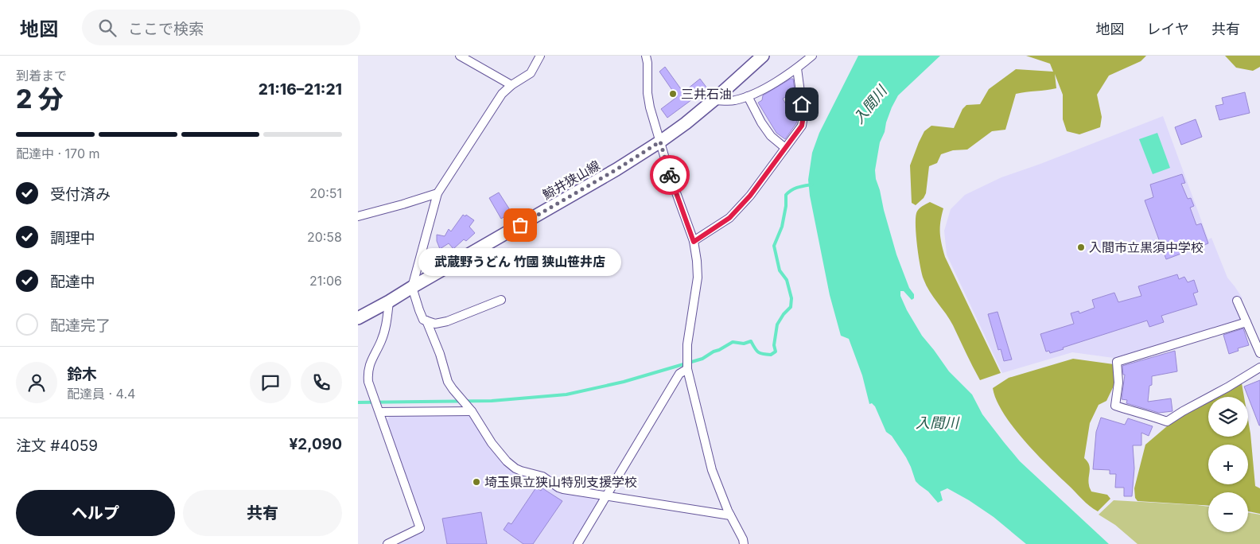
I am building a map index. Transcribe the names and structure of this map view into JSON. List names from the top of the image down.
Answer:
{
  "streets": {
    "main road": ["鯨井狭山線"]
  },
  "water": ["入間川"],
  "places": [
    "三井石油",
    "武蔵野うどん 竹國 狭山笹井店",
    "入間市立黒須中学校",
    "埼玉県立狭山特別支援学校"
  ],
  "page": {
    "header": "地図",
    "search": "ここで検索",
    "nav": ["地図", "レイヤ", "共有"],
    "heading": ["2 分", "到着まで", "21:16–21:21"],
    "panel": [
      "鈴木",
      "配達員 · 4.4",
      "注文 #4059",
      "¥2,090"
    ],
    "bar": "配達中 · 170 m",
    "list": [
      ["受付済み", "20:51"],
      ["調理中", "20:58"],
      ["配達中", "21:06"],
      "配達完了"
    ],
    "bubble": "武蔵野うどん 竹國 狭山笹井店",
    "map_buttons": ["+", "−"],
    "buttons": ["ヘルプ", "共有"]
  }
}
